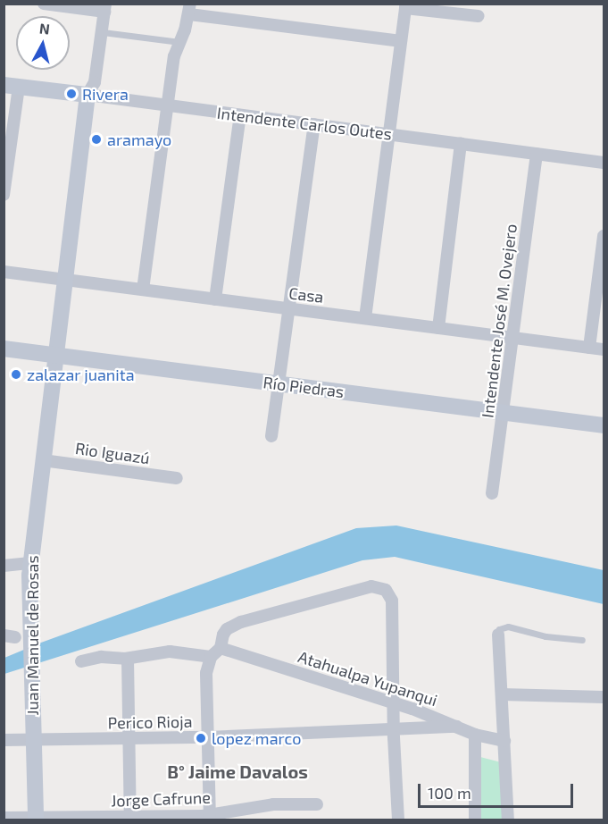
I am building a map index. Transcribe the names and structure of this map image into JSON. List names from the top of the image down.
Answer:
{
  "streets": {
    "street": [
      "Intendente Carlos Outes",
      "Casa",
      "Intendente José M. Ovejero",
      "Río Piedras",
      "Rio Iguazú",
      "Juan Manuel de Rosas",
      "Atahualpa Yupanqui",
      "Perico Rioja",
      "Jorge Cafrune"
    ]
  },
  "crossings": [
    ["Intendente Carlos Outes", "Intendente José M. Ovejero"],
    ["Intendente Carlos Outes", "Juan Manuel de Rosas"],
    ["Casa", "Intendente José M. Ovejero"],
    ["Casa", "Juan Manuel de Rosas"],
    ["Intendente José M. Ovejero", "Río Piedras"],
    ["Río Piedras", "Juan Manuel de Rosas"],
    ["Rio Iguazú", "Juan Manuel de Rosas"],
    ["Juan Manuel de Rosas", "Perico Rioja"],
    ["Juan Manuel de Rosas", "Jorge Cafrune"],
    ["Atahualpa Yupanqui", "Perico Rioja"]
  ],
  "districts": ["B° Jaime Davalos"],
  "places": [
    "Rivera",
    "aramayo",
    "zalazar juanita",
    "lopez marco"
  ],
  "scale_bar": "100 m",
  "north": "top"
}
